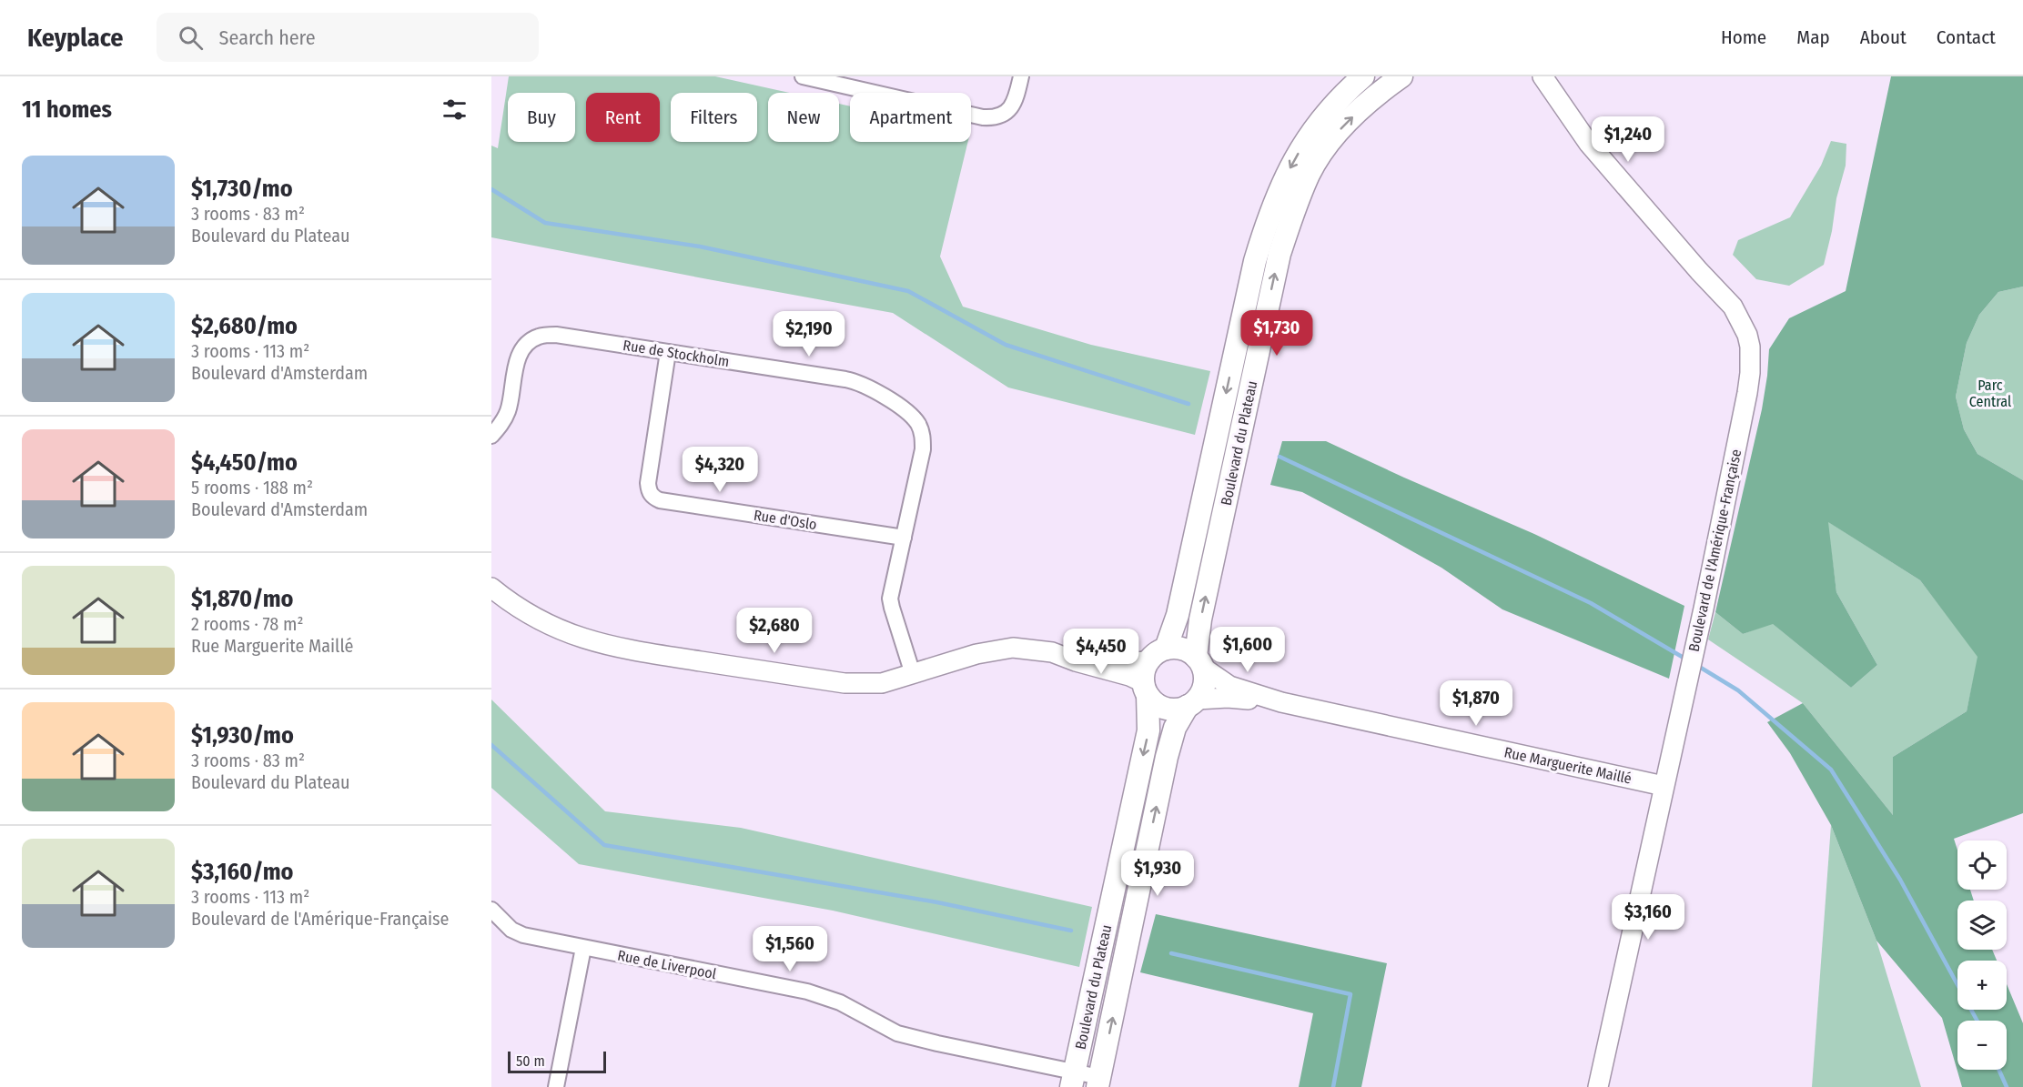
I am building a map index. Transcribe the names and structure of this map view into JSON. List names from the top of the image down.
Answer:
{
  "streets": {
    "main road": ["Boulevard du Plateau"],
    "street": [
      "Rue de Stockholm",
      "Rue d'Oslo",
      "Boulevard de l'Amérique-Française",
      "Rue Marguerite Maillé",
      "Rue de Liverpool"
    ]
  },
  "crossings": [
    ["Rue de Stockholm", "Rue d'Oslo"],
    ["Boulevard du Plateau", "Rue Marguerite Maillé"],
    ["Boulevard du Plateau", "Rue de Liverpool"],
    ["Boulevard de l'Amérique-Française", "Rue Marguerite Maillé"]
  ],
  "parks": ["Parc Central"],
  "scale_bar": "50 m",
  "page": {
    "header": "Keyplace",
    "search": "Search here",
    "nav": [
      "Home",
      "Map",
      "About",
      "Contact"
    ],
    "heading": "11 homes",
    "chip": [
      "Buy",
      "Rent",
      "Filters",
      "New",
      "Apartment"
    ],
    "price": [
      "$1,240",
      "$1,730",
      "$2,190",
      "$4,320",
      "$2,680",
      "$1,600",
      "$4,450",
      "$1,870",
      "$1,930",
      "$3,160",
      "$1,560"
    ],
    "list": [
      {
        "name": "$1,730/mo",
        "note": "3 rooms · 83 m² · Boulevard du Plateau"
      },
      {
        "name": "$2,680/mo",
        "note": "3 rooms · 113 m² · Boulevard d'Amsterdam"
      },
      {
        "name": "$4,450/mo",
        "note": "5 rooms · 188 m² · Boulevard d'Amsterdam"
      },
      {
        "name": "$1,870/mo",
        "note": "2 rooms · 78 m² · Rue Marguerite Maillé"
      },
      {
        "name": "$1,930/mo",
        "note": "3 rooms · 83 m² · Boulevard du Plateau"
      },
      {
        "name": "$3,160/mo",
        "note": "3 rooms · 113 m² · Boulevard de l'Amérique-Française"
      }
    ],
    "map_buttons": ["+", "−"],
    "scale": "50 m"
  }
}
